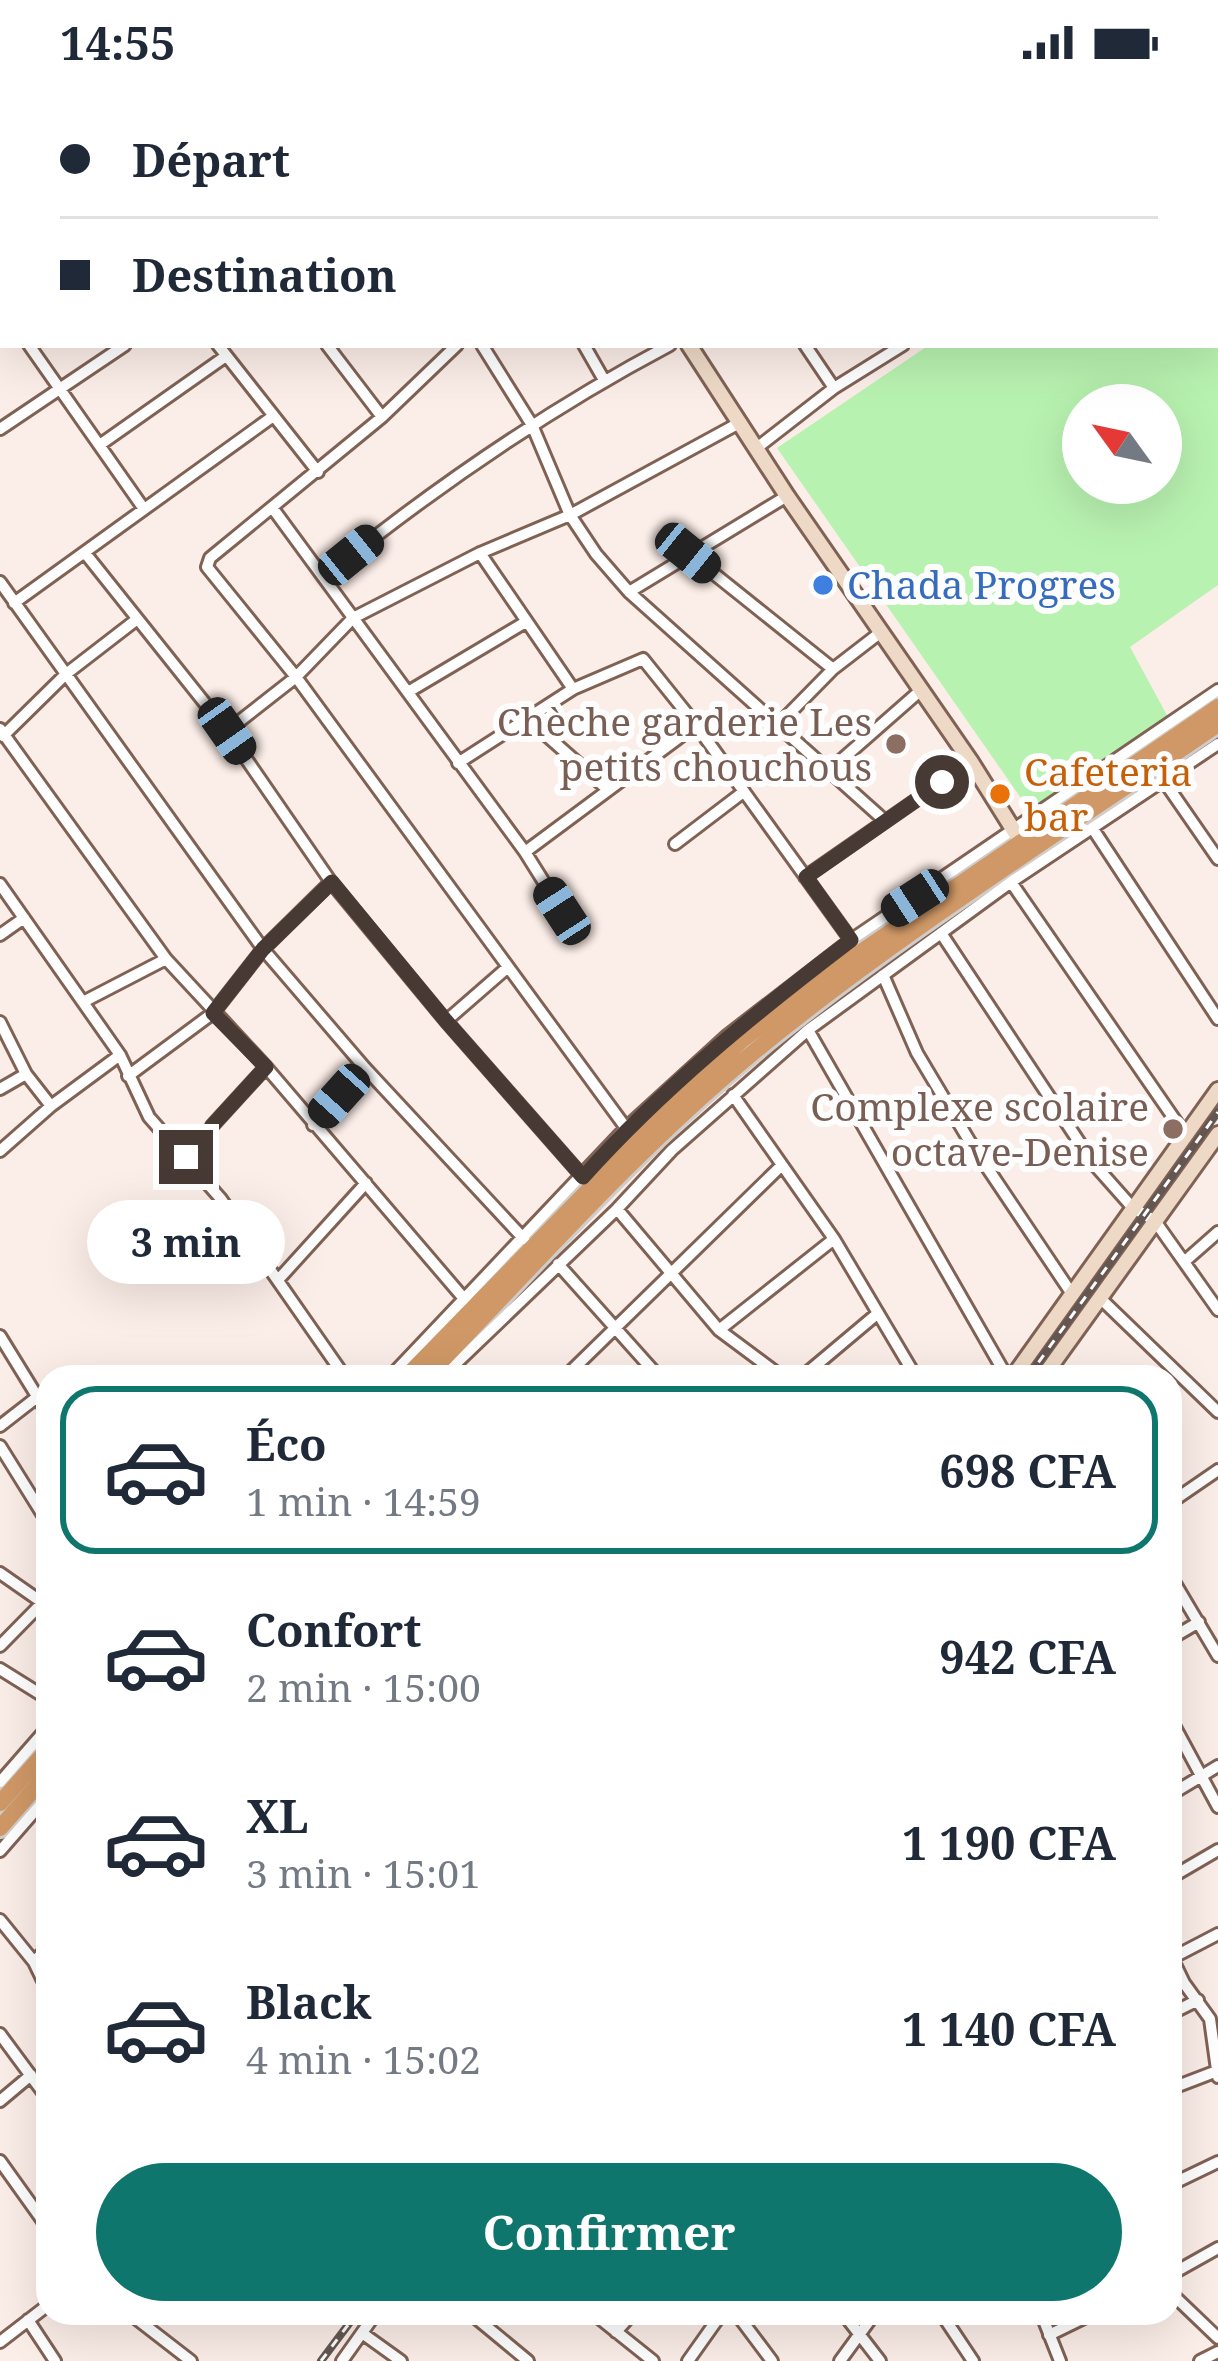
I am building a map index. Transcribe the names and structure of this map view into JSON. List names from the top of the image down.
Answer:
{
  "places": [
    "Chada Progres",
    "Chèche garderie Les petits chouchous",
    "Cafeteria bar",
    "Complexe scolaire octave-Denise"
  ],
  "north": "top left",
  "page": {
    "status": "14:55",
    "banner": ["Départ", "Destination"],
    "bubble": "3 min",
    "list": [
      {
        "name": "Éco",
        "note": "1 min · 14:59",
        "value": "698 CFA"
      },
      {
        "name": "Confort",
        "note": "2 min · 15:00",
        "value": "942 CFA"
      },
      {
        "name": "XL",
        "note": "3 min · 15:01",
        "value": "1 190 CFA"
      },
      {
        "name": "Black",
        "note": "4 min · 15:02",
        "value": "1 140 CFA"
      }
    ],
    "buttons": "Confirmer"
  }
}
